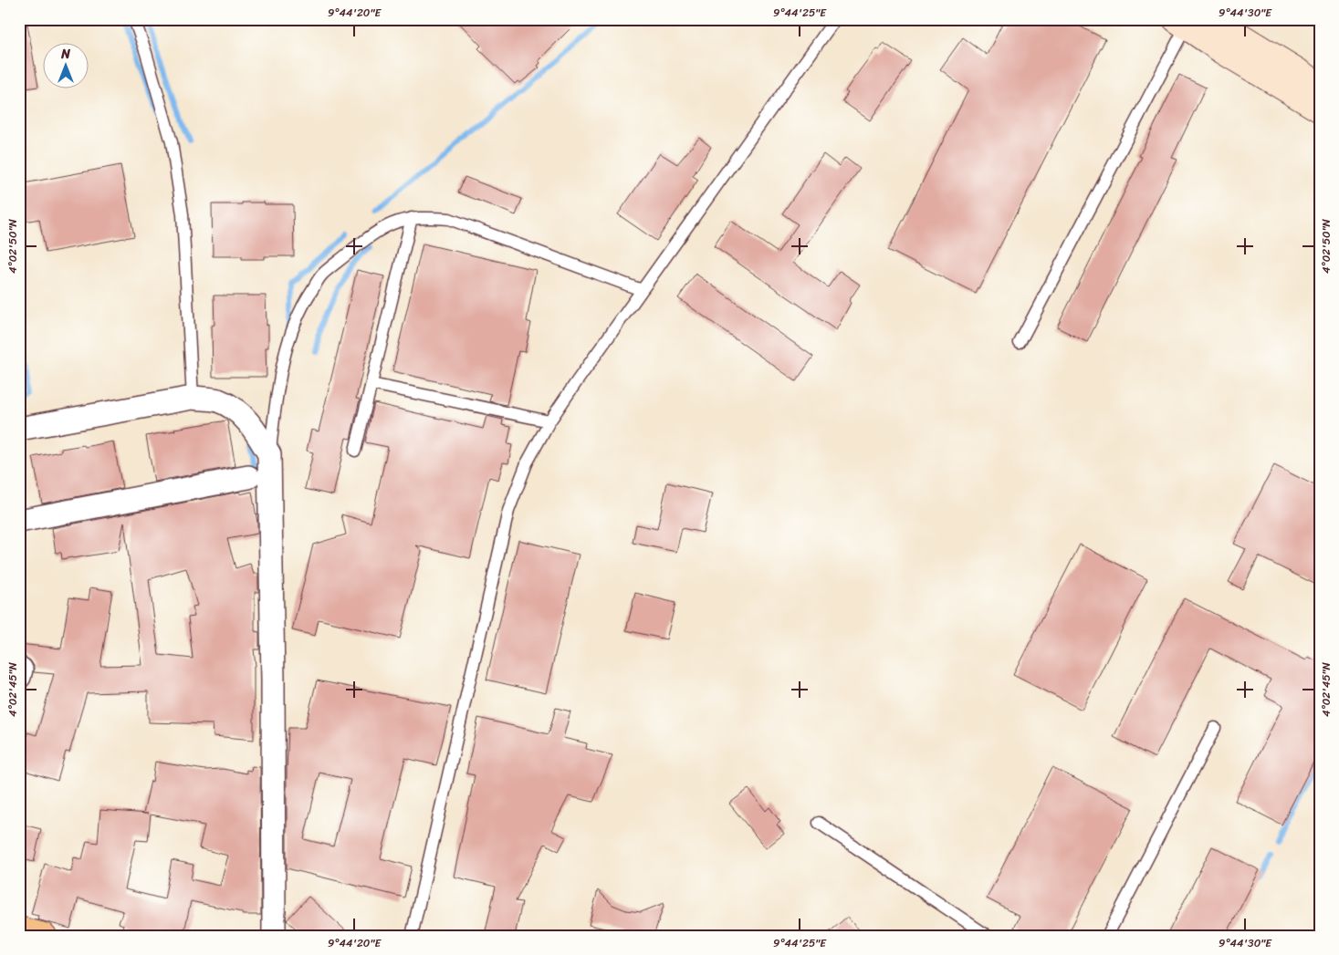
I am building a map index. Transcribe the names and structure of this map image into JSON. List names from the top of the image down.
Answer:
{
  "north": "top",
  "coordinates": [
    "9°44'20\"E",
    "9°44'25\"E",
    "9°44'30\"E",
    "4°02'50\"N",
    "4°02'45\"N"
  ]
}
